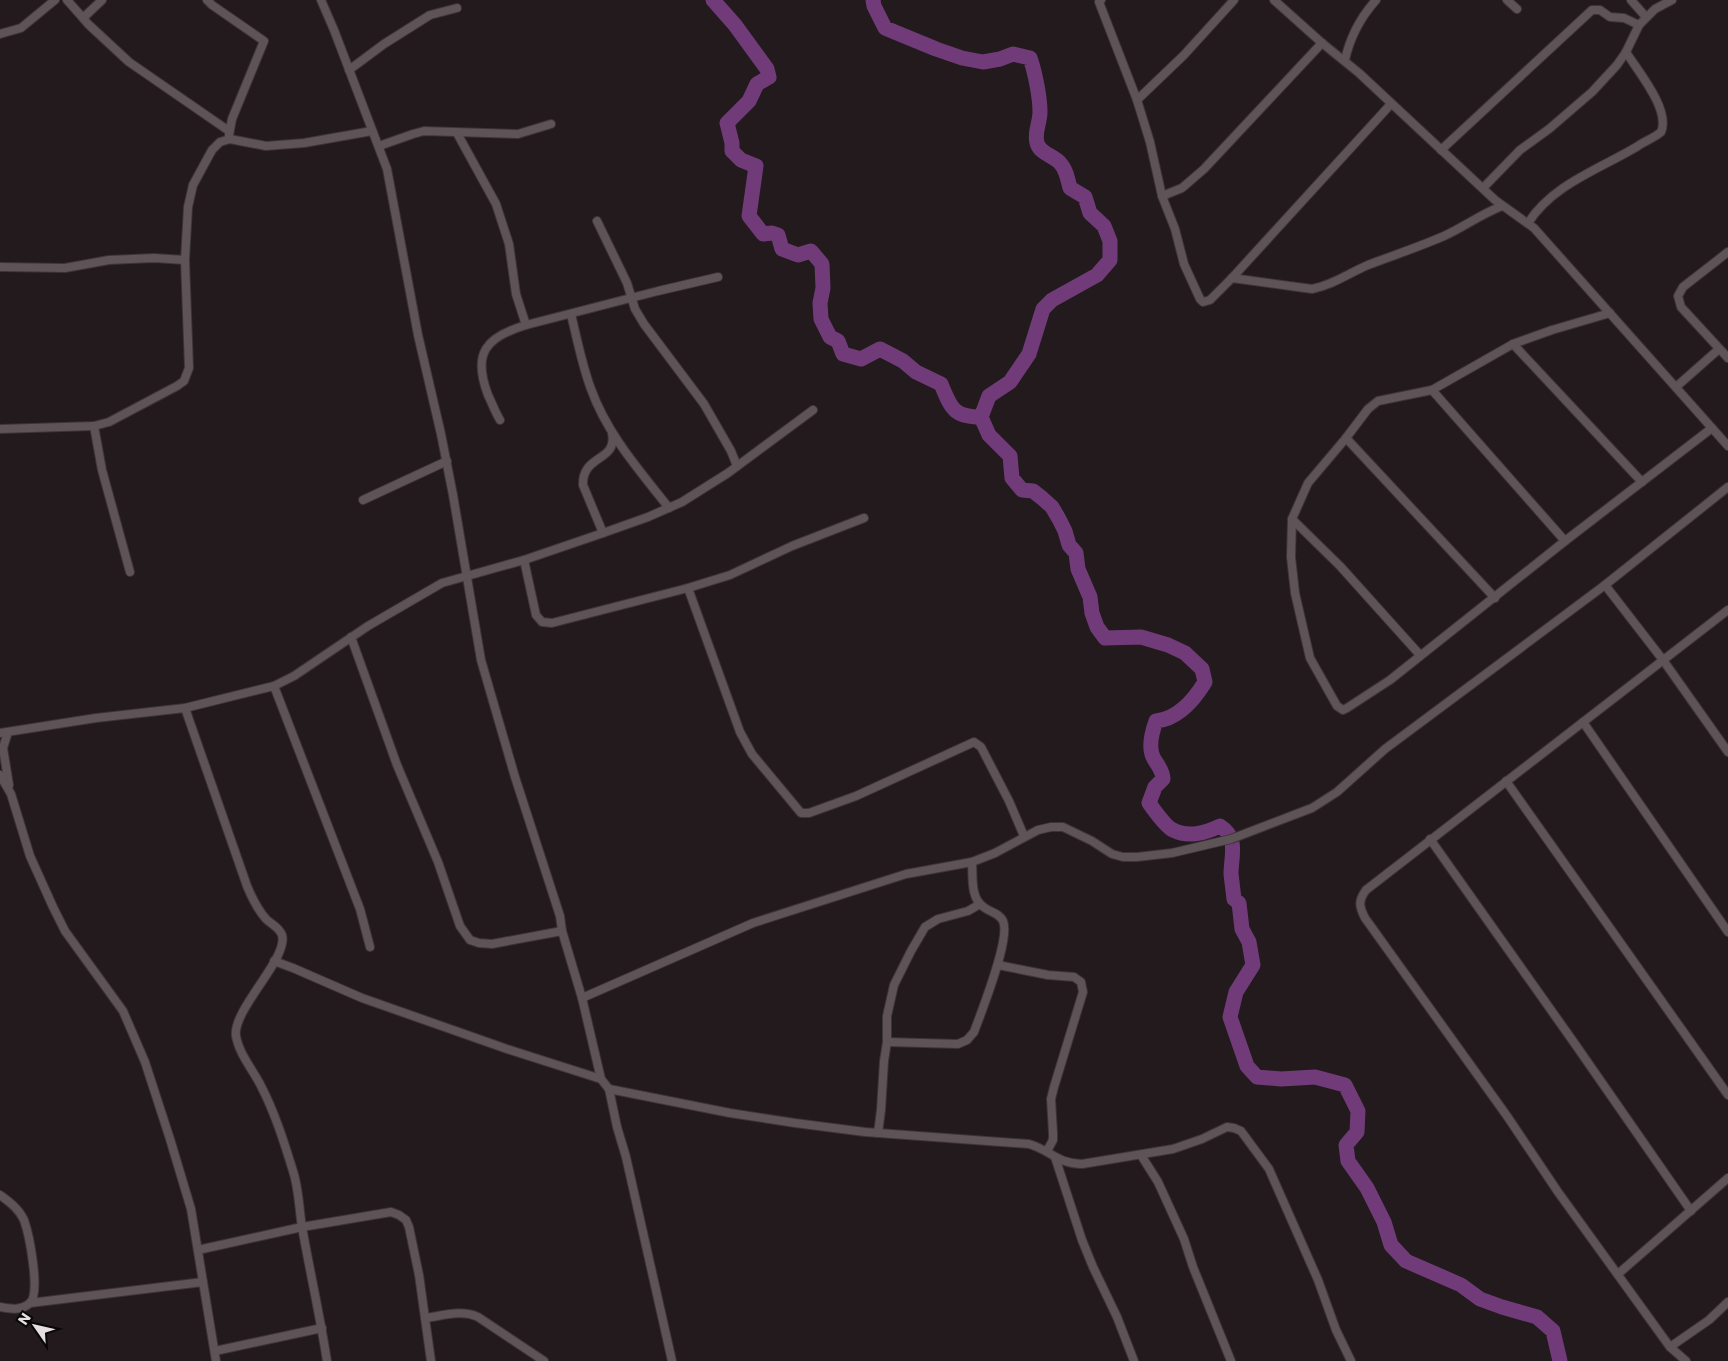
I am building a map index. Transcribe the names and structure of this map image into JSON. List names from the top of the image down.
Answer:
{
  "north": "top left"
}
